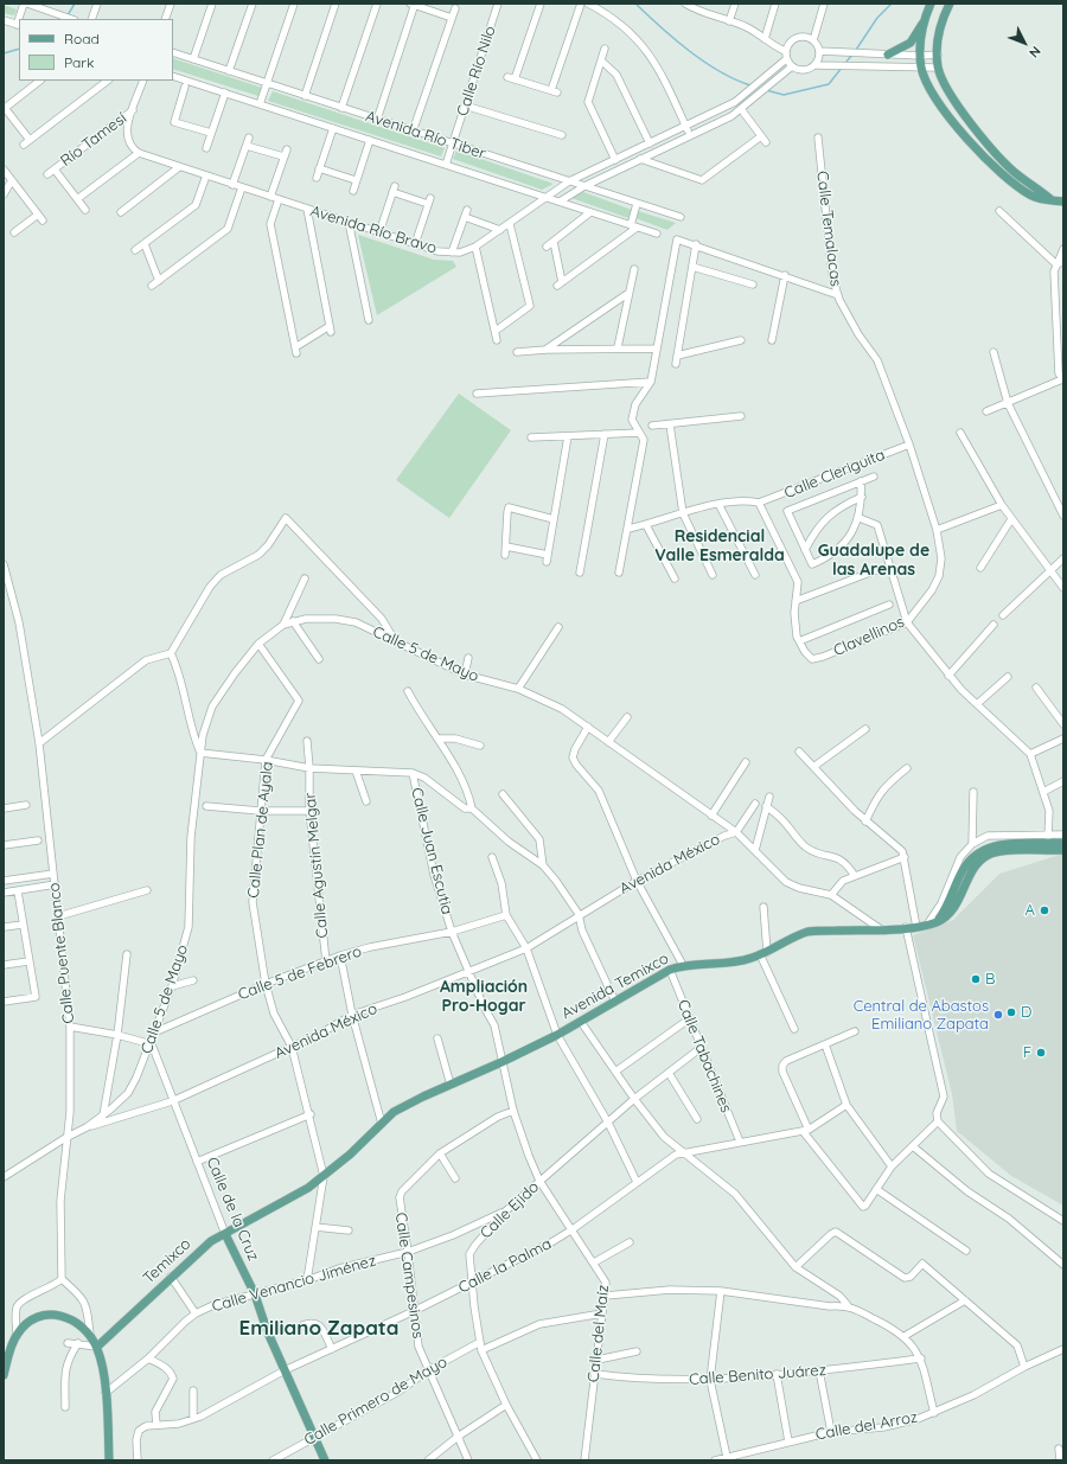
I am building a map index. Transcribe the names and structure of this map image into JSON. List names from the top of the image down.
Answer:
{
  "streets": {
    "main road": ["Avenida Temixco", "Calle de la Cruz", "Temixco"],
    "street": [
      "Calle Río Nilo",
      "Avenida Río Tiber",
      "Río Tamesí",
      "Calle Temalacas",
      "Avenida Río Bravo",
      "Calle Cleriguita",
      "Clavellinos",
      "Calle 5 de Mayo",
      "Calle Plan de Ayala",
      "Calle Juan Escutia",
      "Avenida México",
      "Calle Agustín Melgar",
      "Calle Puente Blanco",
      "Calle 5 de Febrero",
      "Calle Tabachines",
      "Calle Ejido",
      "Calle la Palma",
      "Calle Campesinos",
      "Calle Venancio Jiménez",
      "Calle del Maíz",
      "Calle Benito Juárez",
      "Calle Primero de Mayo",
      "Calle del Arroz"
    ]
  },
  "crossings": [
    ["Calle Río Nilo", "Avenida Río Tiber"],
    ["Avenida Río Tiber", "Avenida Río Bravo"],
    ["Calle Temalacas", "Calle Cleriguita"],
    ["Calle Temalacas", "Clavellinos"],
    ["Calle Cleriguita", "Clavellinos"],
    ["Calle 5 de Mayo", "Calle Plan de Ayala"],
    ["Calle 5 de Mayo", "Avenida México"],
    ["Calle 5 de Mayo", "Calle Puente Blanco"],
    ["Calle 5 de Mayo", "Calle 5 de Febrero"],
    ["Calle 5 de Mayo", "Avenida Temixco"],
    ["Calle 5 de Mayo", "Calle de la Cruz"],
    ["Calle Plan de Ayala", "Avenida México"],
    ["Calle Plan de Ayala", "Calle 5 de Febrero"],
    ["Calle Plan de Ayala", "Temixco"],
    ["Calle Plan de Ayala", "Calle Venancio Jiménez"],
    ["Calle Juan Escutia", "Avenida México"],
    ["Calle Juan Escutia", "Calle 5 de Febrero"],
    ["Calle Juan Escutia", "Avenida Temixco"],
    ["Calle Juan Escutia", "Calle del Maíz"],
    ["Avenida México", "Calle Agustín Melgar"],
    ["Avenida México", "Calle de la Cruz"],
    ["Calle Agustín Melgar", "Calle 5 de Febrero"],
    ["Calle Agustín Melgar", "Avenida Temixco"],
    ["Calle Agustín Melgar", "Temixco"],
    ["Avenida Temixco", "Calle Tabachines"],
    ["Avenida Temixco", "Temixco"],
    ["Avenida Temixco", "Calle del Maíz"],
    ["Calle Tabachines", "Calle Ejido"],
    ["Calle Tabachines", "Calle la Palma"],
    ["Calle de la Cruz", "Temixco"],
    ["Calle de la Cruz", "Calle la Palma"],
    ["Calle de la Cruz", "Calle Venancio Jiménez"],
    ["Calle de la Cruz", "Calle Primero de Mayo"],
    ["Calle Ejido", "Calle la Palma"],
    ["Calle Ejido", "Calle Venancio Jiménez"],
    ["Calle Ejido", "Calle del Maíz"],
    ["Calle Ejido", "Calle Primero de Mayo"],
    ["Calle la Palma", "Calle Campesinos"],
    ["Calle la Palma", "Calle del Maíz"],
    ["Calle Campesinos", "Calle Venancio Jiménez"],
    ["Calle Campesinos", "Calle del Maíz"],
    ["Calle Campesinos", "Calle Primero de Mayo"],
    ["Calle del Maíz", "Calle Benito Juárez"]
  ],
  "districts": [
    "Residencial Valle Esmeralda",
    "Guadalupe de las Arenas",
    "Ampliación Pro-Hogar",
    "Emiliano Zapata"
  ],
  "places": [
    "A",
    "B",
    "D",
    "Central de Abastos Emiliano Zapata",
    "F"
  ],
  "legend": ["Road", "Park"],
  "north": "bottom right"
}
